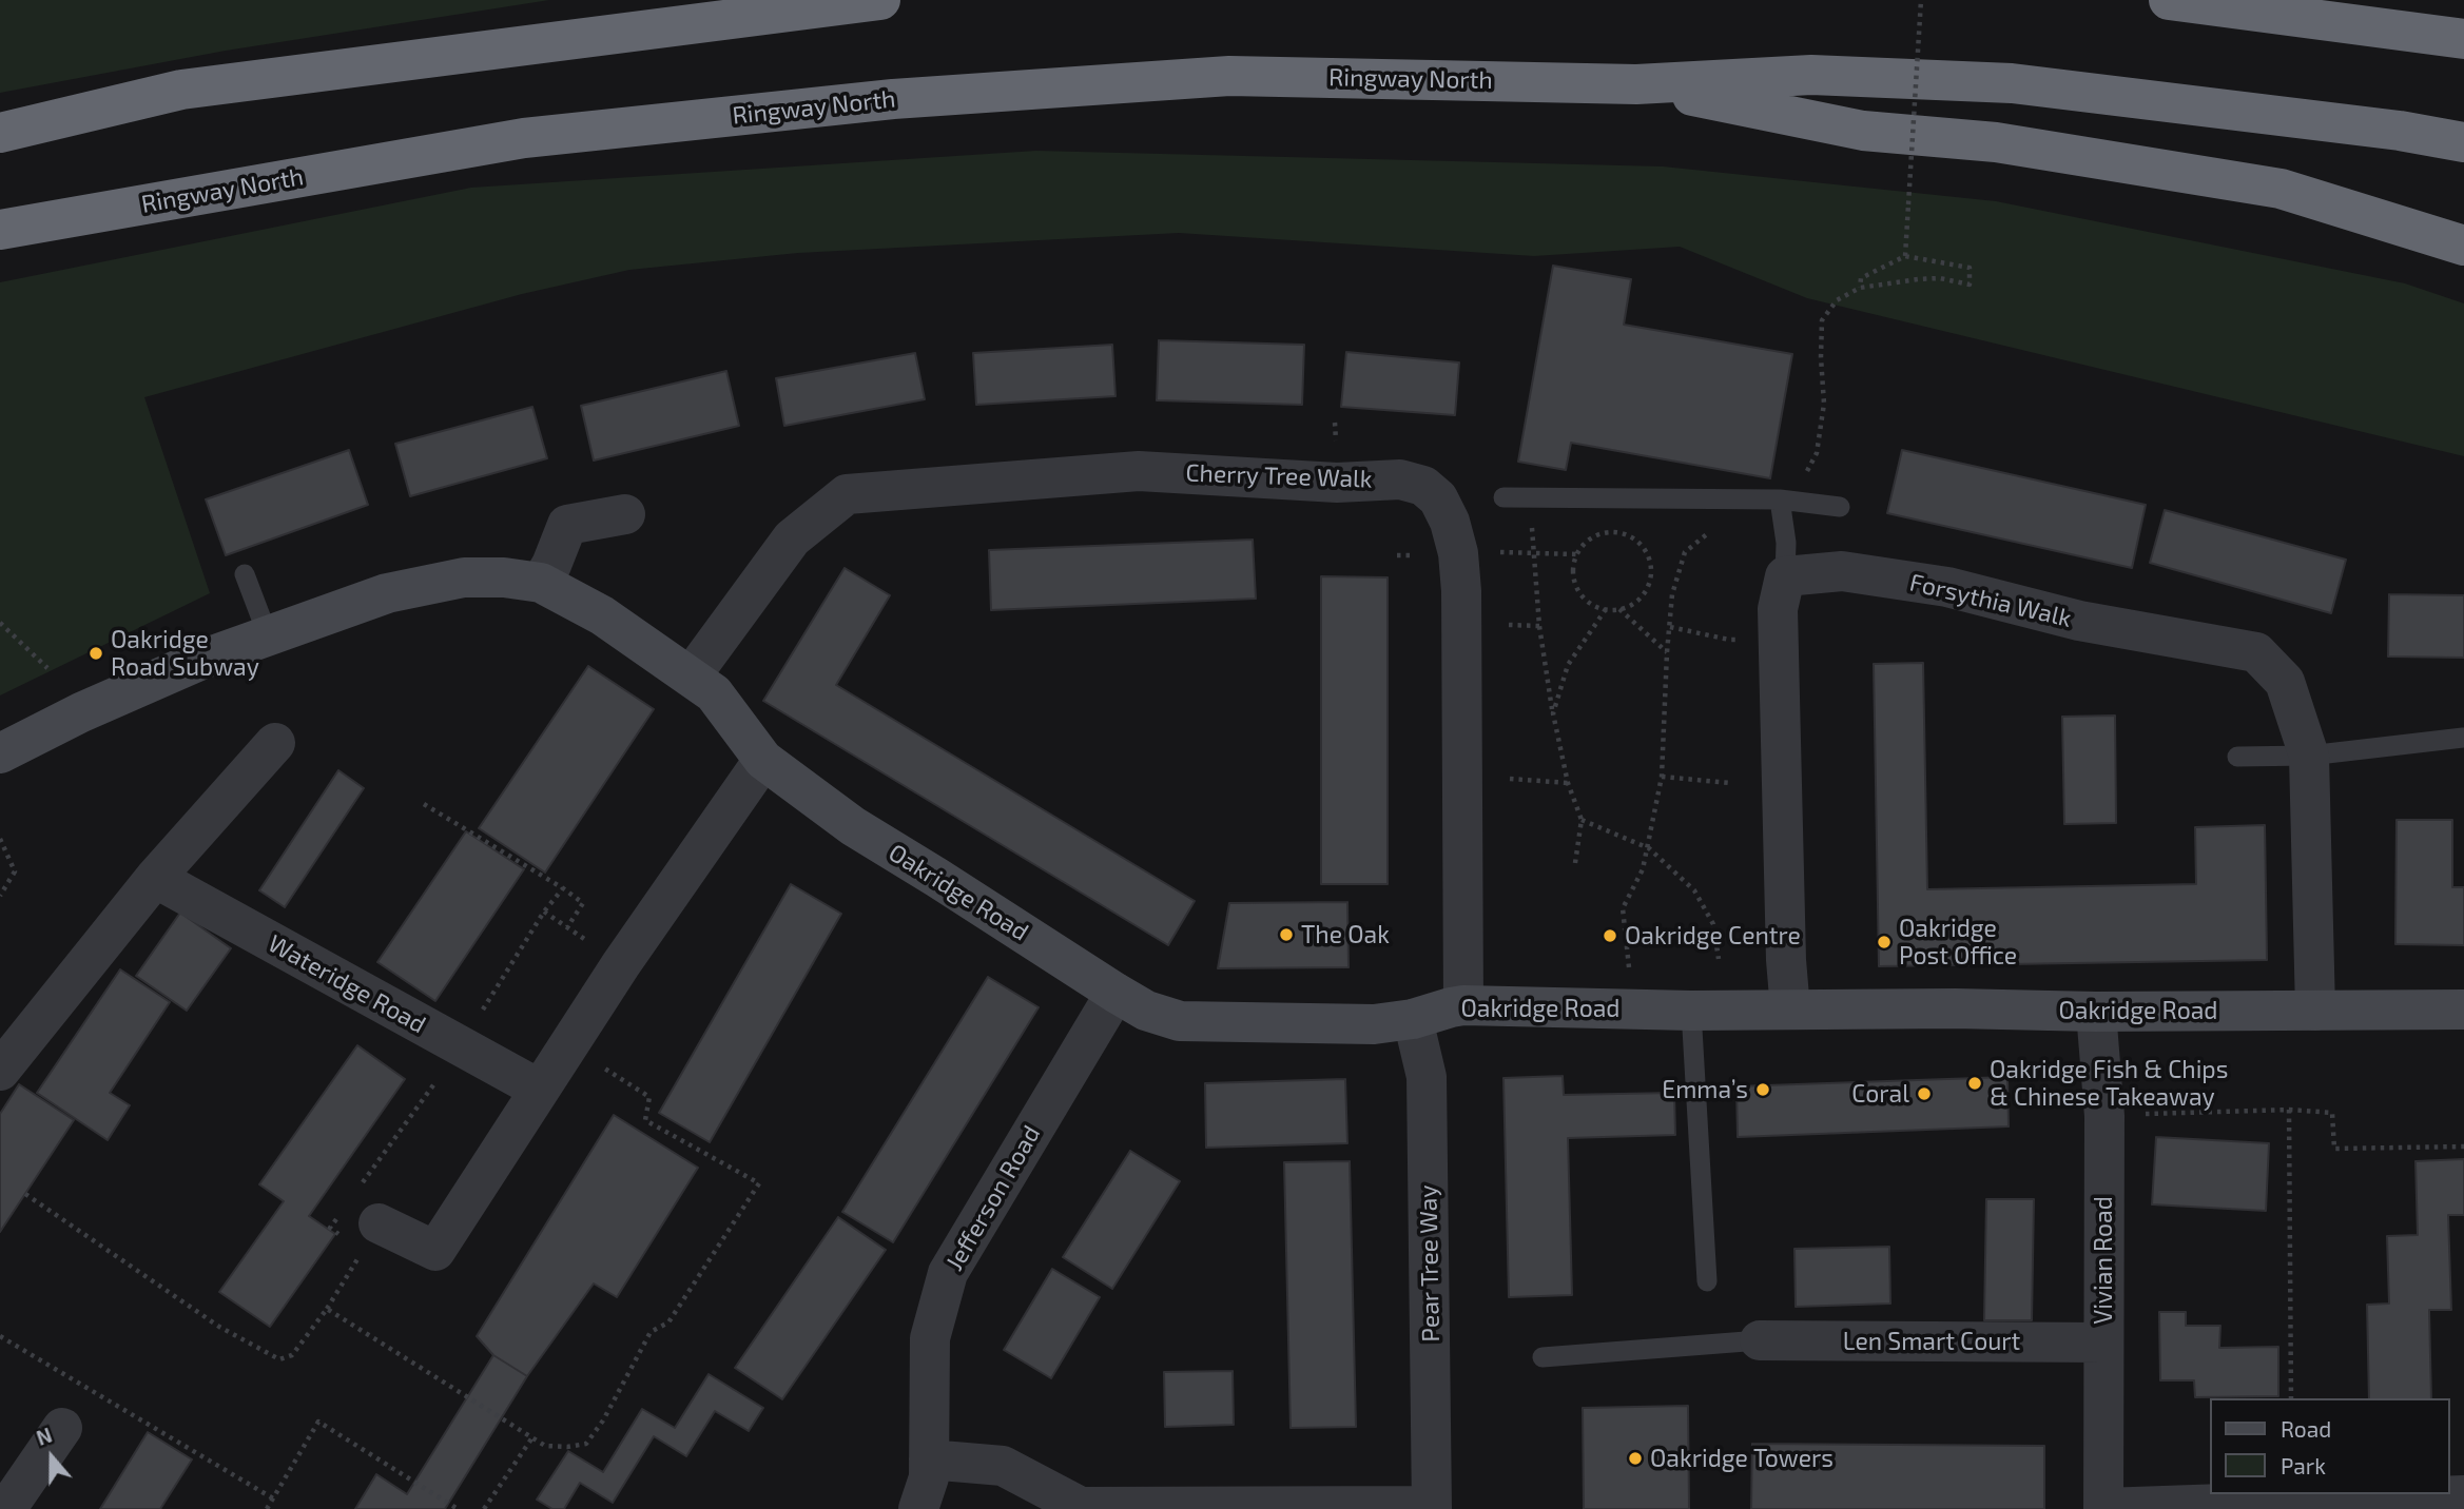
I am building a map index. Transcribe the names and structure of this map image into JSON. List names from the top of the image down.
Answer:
{
  "streets": {
    "highway": ["Ringway North"],
    "street": [
      "Cherry Tree Walk",
      "Forsythia Walk",
      "Oakridge Road",
      "Wateridge Road",
      "Jefferson Road",
      "Vivian Road",
      "Pear Tree Way",
      "Len Smart Court"
    ]
  },
  "crossings": [
    ["Cherry Tree Walk", "Oakridge Road"],
    ["Forsythia Walk", "Oakridge Road"],
    ["Oakridge Road", "Jefferson Road"],
    ["Oakridge Road", "Vivian Road"],
    ["Oakridge Road", "Pear Tree Way"],
    ["Vivian Road", "Len Smart Court"]
  ],
  "places": [
    "Oakridge Road Subway",
    "The Oak",
    "Oakridge Centre",
    "Oakridge Post Office",
    "Oakridge Fish & Chips & Chinese Takeaway",
    "Emma’s",
    "Coral",
    "Oakridge Towers"
  ],
  "legend": ["Road", "Park"],
  "north": "top"
}
